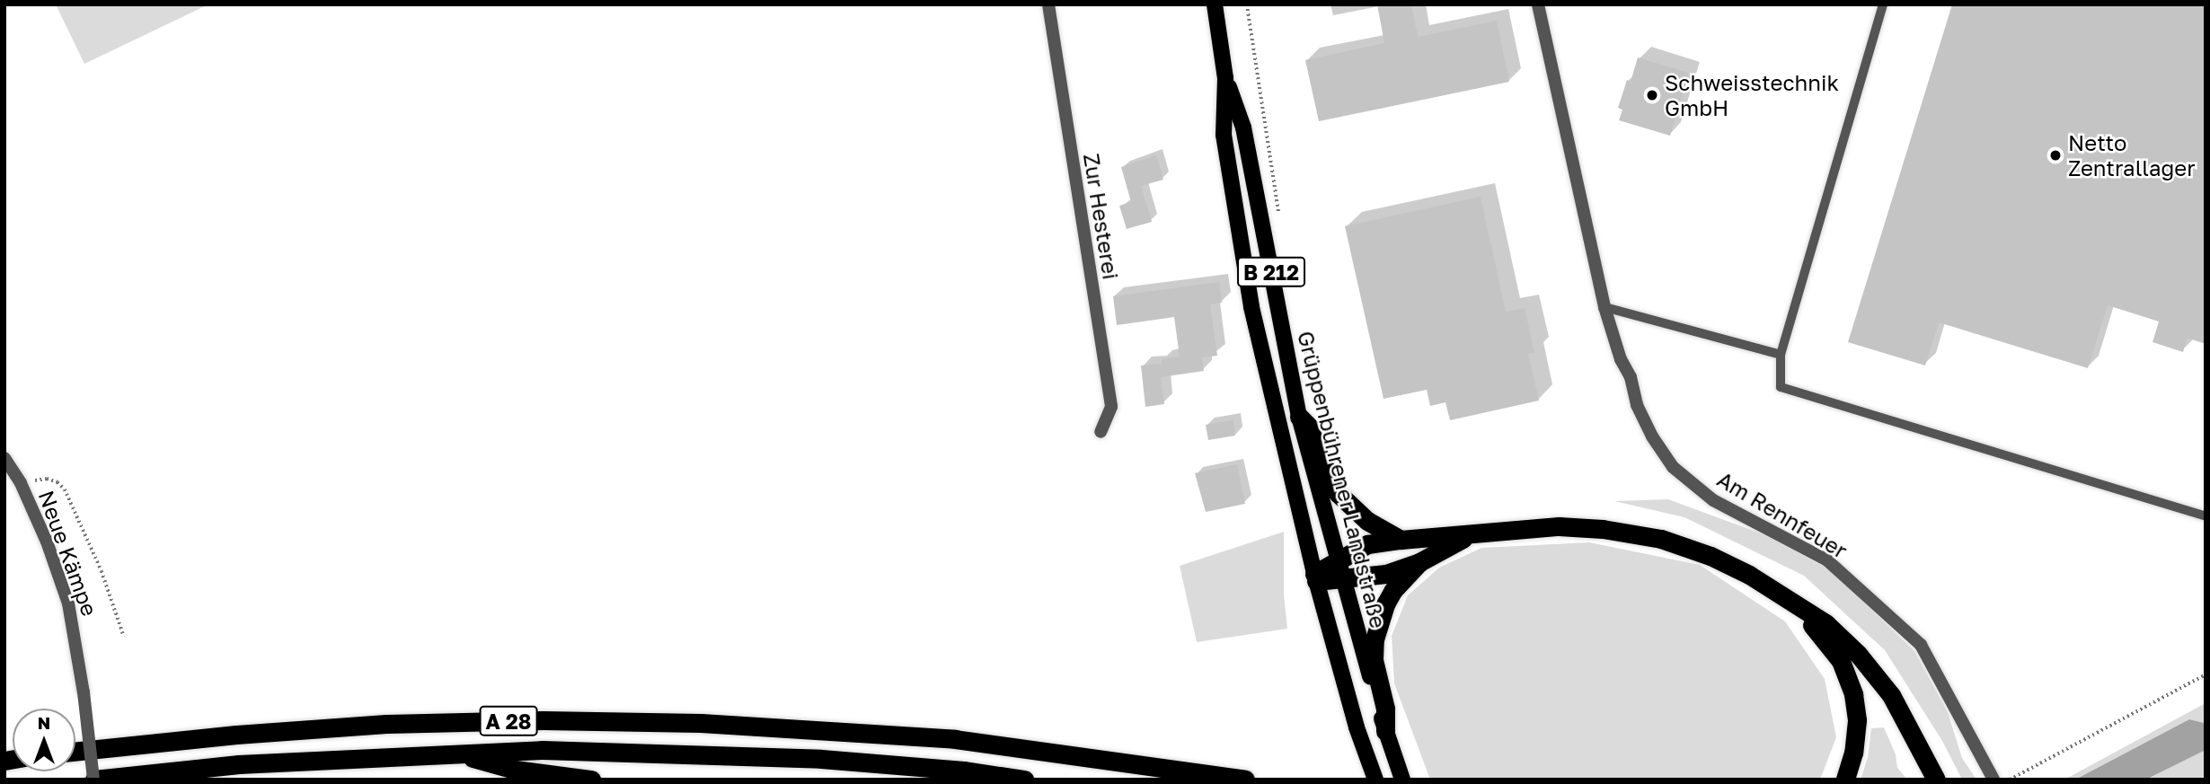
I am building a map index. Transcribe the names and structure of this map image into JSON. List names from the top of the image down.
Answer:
{
  "streets": {
    "highway": ["A 28"],
    "main road": ["B 212", "Grüppenbührener Landstraße"],
    "street": ["Zur Hesterei", "Am Rennfeuer", "Neue Kämpe"]
  },
  "crossings": [
    ["Neue Kämpe", "A 28"]
  ],
  "places": ["Schweisstechnik GmbH", "Netto Zentrallager"],
  "north": "top"
}
